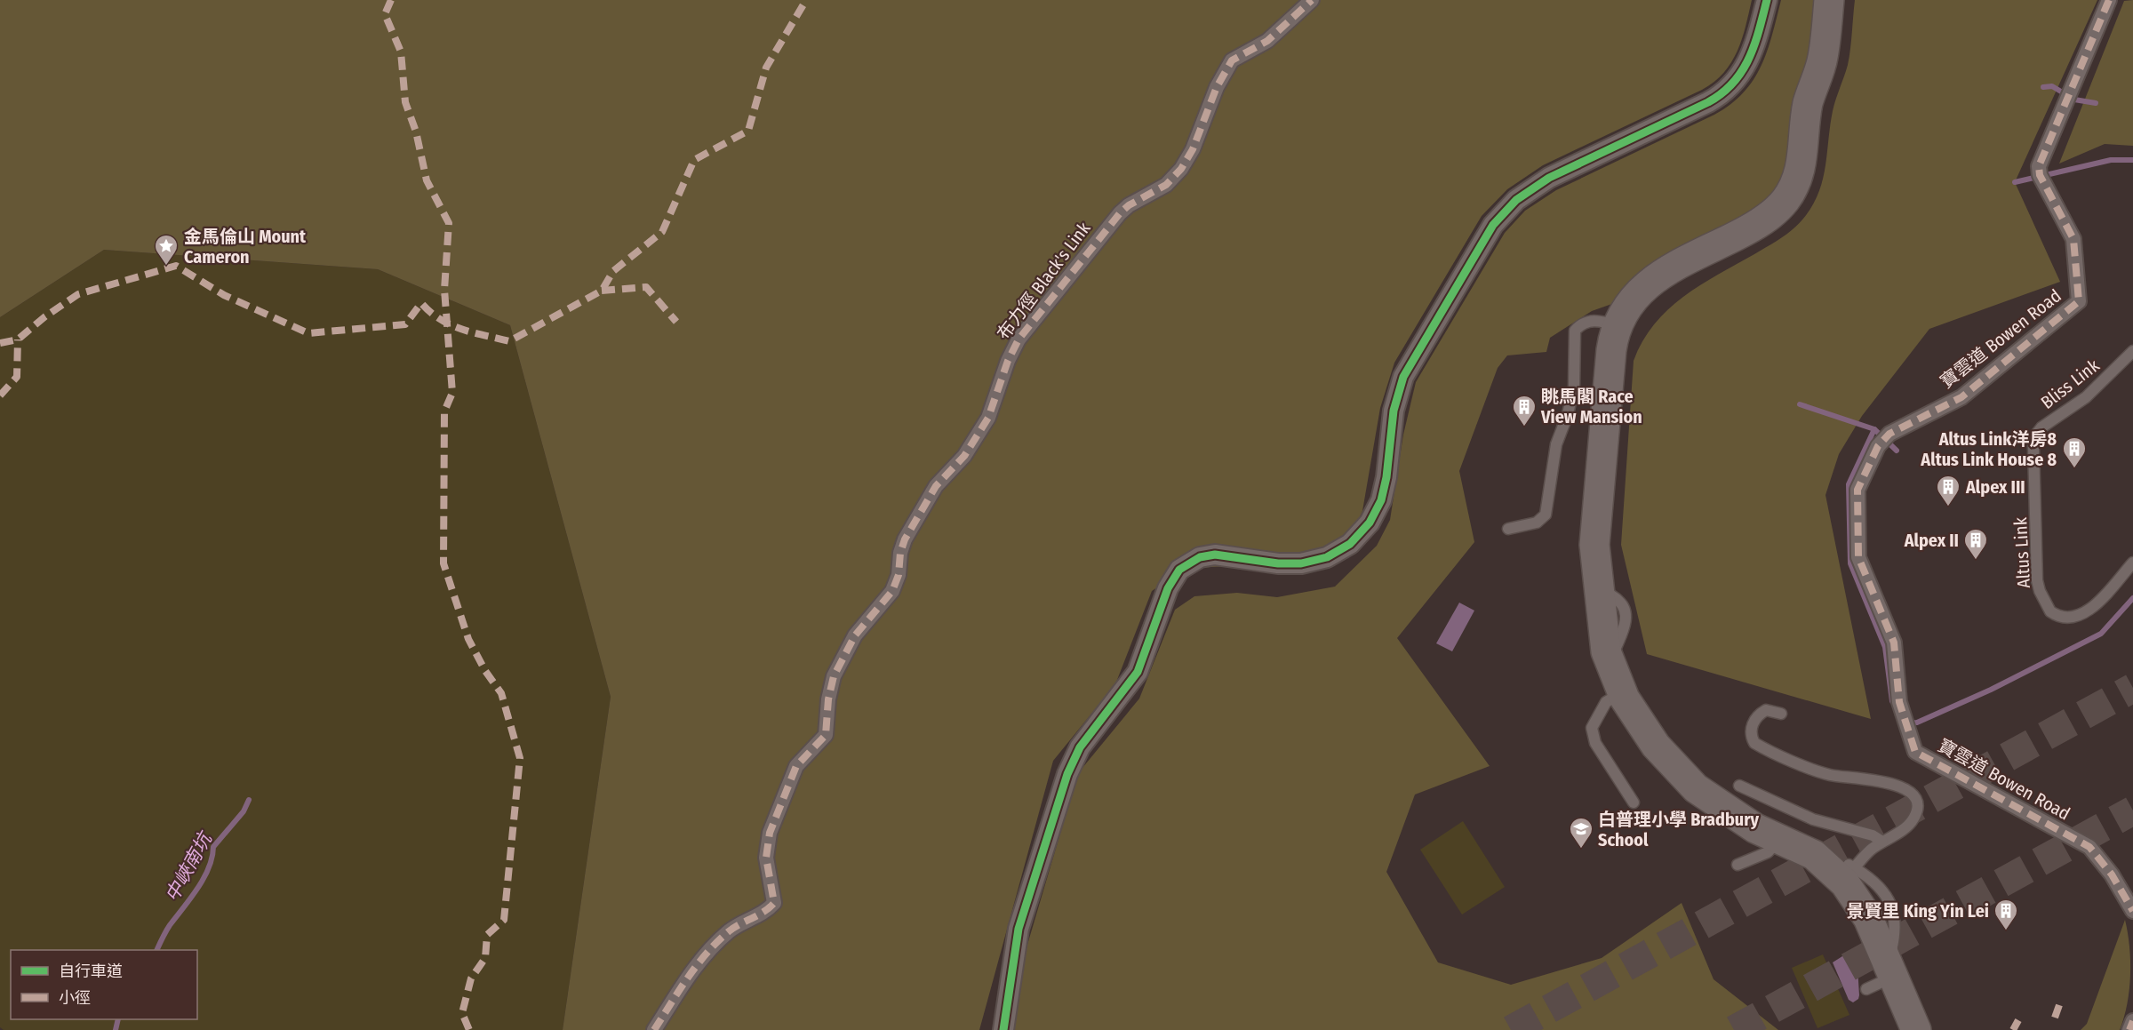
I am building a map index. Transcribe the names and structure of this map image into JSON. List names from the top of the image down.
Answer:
{
  "streets": {
    "street": ["布力徑 Black's Link", "寶雲道 Bowen Road"],
    "lane": ["Bliss Link", "Altus Link"]
  },
  "crossings": [
    ["Bliss Link", "Altus Link"]
  ],
  "water": ["中峽南坑"],
  "places": {
    "place": ["金馬倫山 Mount Cameron"],
    "building": [
      "眺馬閣 Race View Mansion",
      "Altus Link洋房8 Altus Link House 8",
      "Alpex III",
      "Alpex II",
      "景賢里 King Yin Lei"
    ],
    "school or university": ["白普理小學 Bradbury School"]
  },
  "legend": ["自行車道", "小徑"]
}
